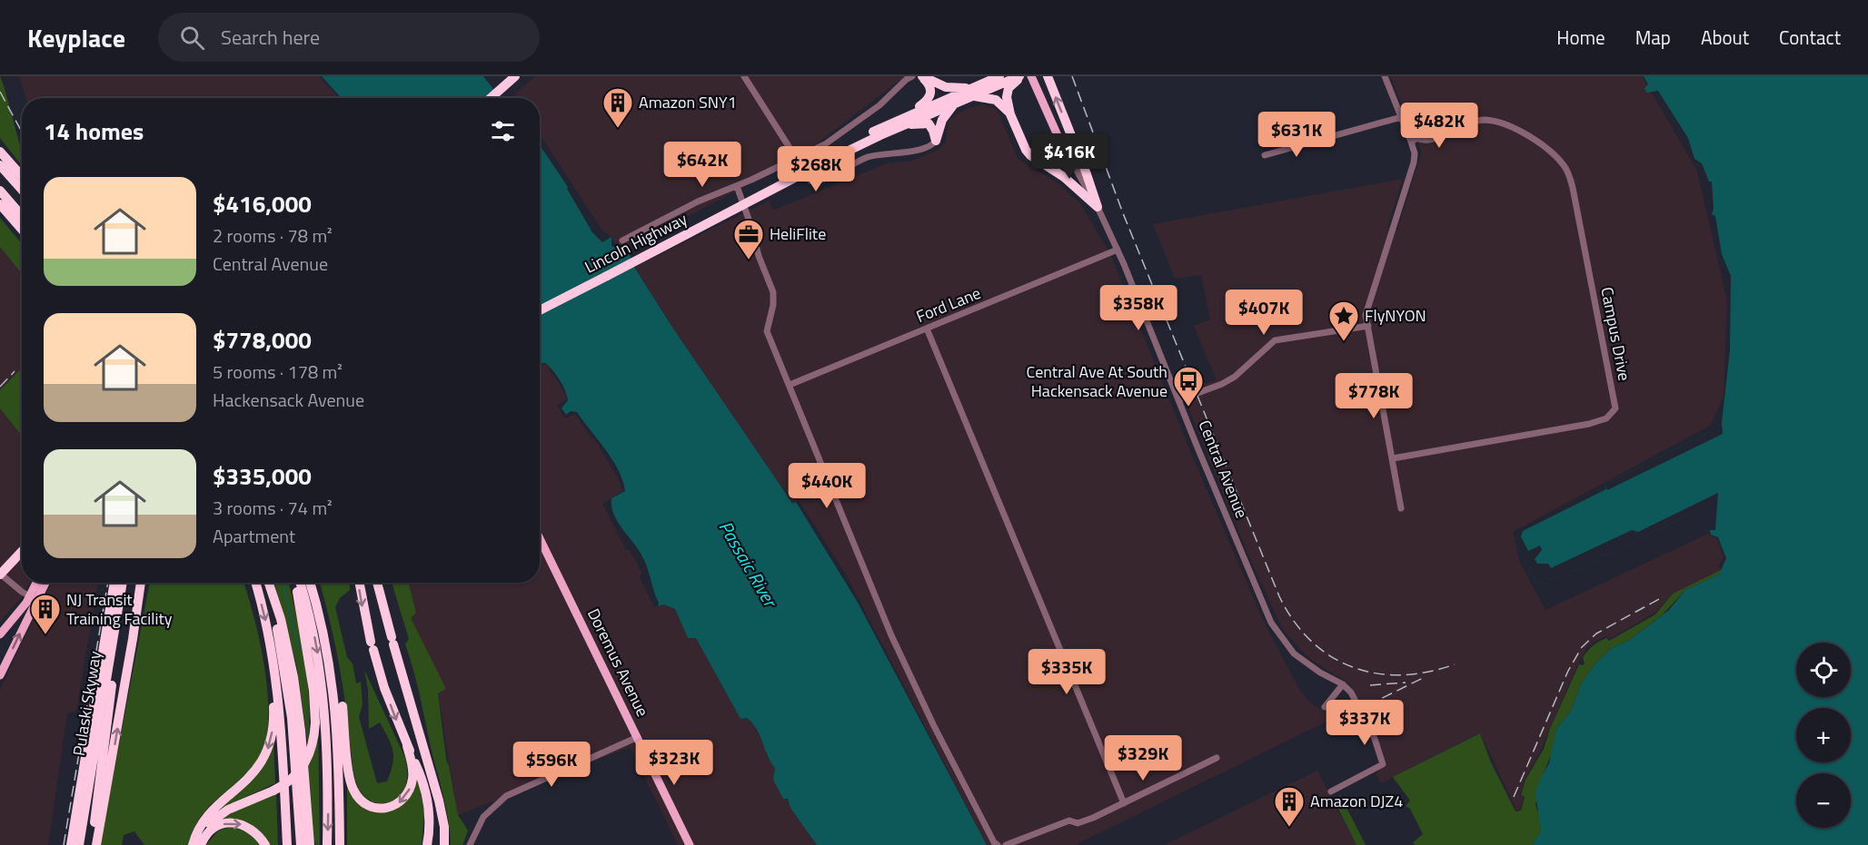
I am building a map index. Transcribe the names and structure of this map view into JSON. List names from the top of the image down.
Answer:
{
  "streets": {
    "highway": ["Lincoln Highway", "Pulaski Skyway"],
    "main road": ["Central Avenue", "Doremus Avenue"],
    "street": ["Ford Lane", "Campus Drive"]
  },
  "crossings": [
    ["Ford Lane", "Central Avenue"]
  ],
  "water": ["Passaic River"],
  "places": {
    "building": ["Amazon SNY1", "NJ Transit Training Facility", "Amazon DJZ4"],
    "office": ["HeliFlite"],
    "place": ["FlyNYON"],
    "bus stop": ["Central Ave At South Hackensack Avenue"]
  },
  "page": {
    "header": "Keyplace",
    "search": "Search here",
    "nav": [
      "Home",
      "Map",
      "About",
      "Contact"
    ],
    "heading": "14 homes",
    "price": [
      "$482K",
      "$631K",
      "$416K",
      "$642K",
      "$268K",
      "$358K",
      "$407K",
      "$778K",
      "$440K",
      "$335K",
      "$337K",
      "$329K",
      "$323K",
      "$596K"
    ],
    "list": [
      {
        "name": "$416,000",
        "note": "2 rooms · 78 m² · Central Avenue"
      },
      {
        "name": "$778,000",
        "note": "5 rooms · 178 m² · Hackensack Avenue"
      },
      {
        "name": "$335,000",
        "note": "3 rooms · 74 m² · Apartment"
      }
    ],
    "map_buttons": ["+", "−"]
  }
}
